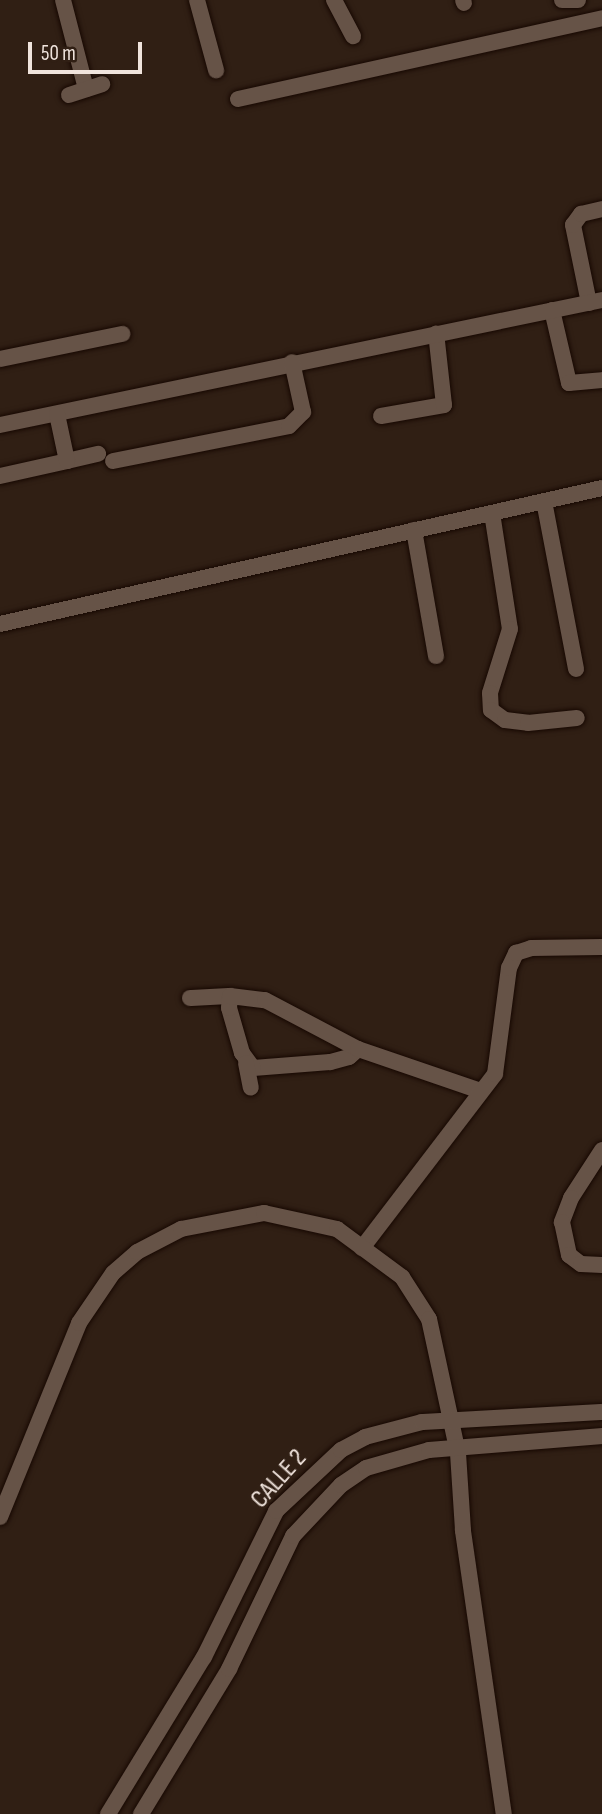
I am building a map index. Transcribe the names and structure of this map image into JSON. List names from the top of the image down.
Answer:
{
  "streets": {
    "street": ["CALLE 2"]
  },
  "scale_bar": "50 m"
}
